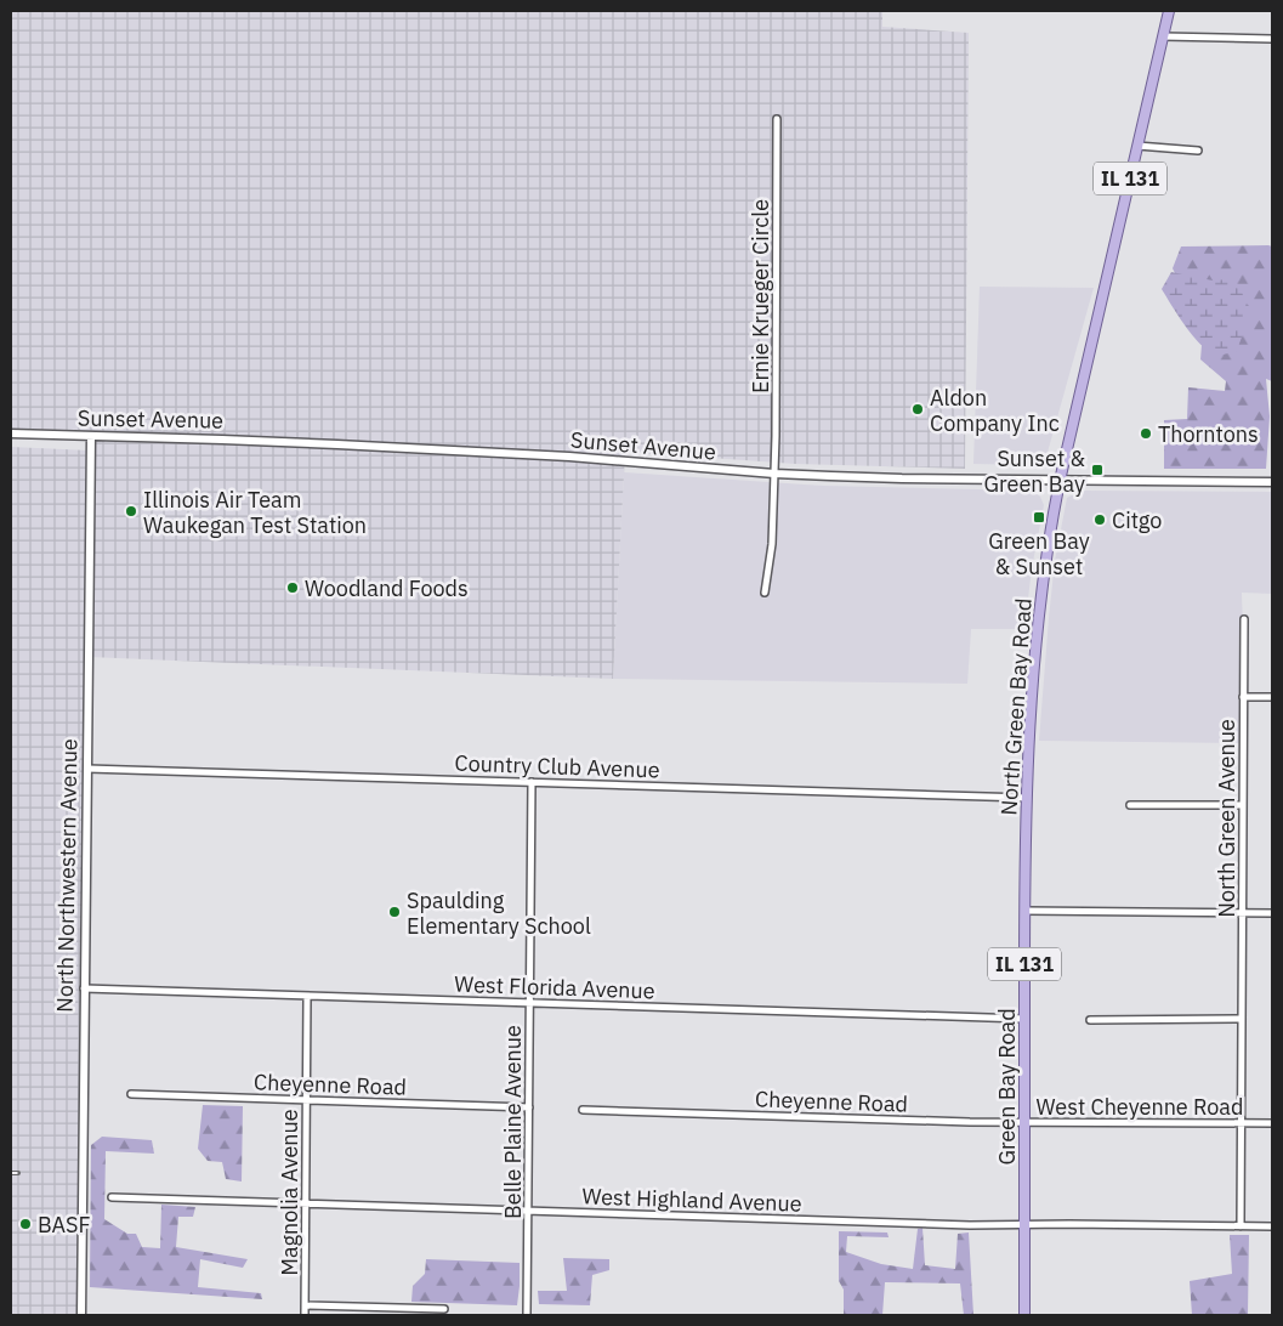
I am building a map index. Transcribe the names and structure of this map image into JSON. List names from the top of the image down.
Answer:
{
  "streets": {
    "main road": ["IL 131", "North Green Bay Road", "Green Bay Road"],
    "street": [
      "Ernie Krueger Circle",
      "Sunset Avenue",
      "Country Club Avenue",
      "North Green Avenue",
      "North Northwestern Avenue",
      "West Florida Avenue",
      "Cheyenne Road",
      "West Cheyenne Road",
      "Belle Plaine Avenue",
      "Magnolia Avenue",
      "West Highland Avenue"
    ]
  },
  "crossings": [
    ["IL 131", "Green Bay Road"],
    ["IL 131", "West Highland Avenue"],
    ["Ernie Krueger Circle", "Sunset Avenue"],
    ["Sunset Avenue", "North Green Bay Road"],
    ["Sunset Avenue", "North Northwestern Avenue"],
    ["North Green Bay Road", "Country Club Avenue"],
    ["North Green Bay Road", "Green Bay Road"],
    ["Country Club Avenue", "North Northwestern Avenue"],
    ["Country Club Avenue", "Belle Plaine Avenue"],
    ["North Green Avenue", "West Cheyenne Road"],
    ["North Green Avenue", "West Highland Avenue"],
    ["North Northwestern Avenue", "West Florida Avenue"],
    ["West Florida Avenue", "Green Bay Road"],
    ["West Florida Avenue", "Belle Plaine Avenue"],
    ["West Florida Avenue", "Magnolia Avenue"],
    ["Cheyenne Road", "West Cheyenne Road"],
    ["Cheyenne Road", "Belle Plaine Avenue"],
    ["Cheyenne Road", "Magnolia Avenue"],
    ["Green Bay Road", "West Cheyenne Road"],
    ["Green Bay Road", "West Highland Avenue"],
    ["Belle Plaine Avenue", "West Highland Avenue"],
    ["Magnolia Avenue", "West Highland Avenue"]
  ],
  "places": {
    "other": [
      "Aldon Company Inc",
      "Thorntons",
      "Illinois Air Team Waukegan Test Station",
      "Citgo",
      "Woodland Foods",
      "Spaulding Elementary School",
      "BASF"
    ],
    "transit": ["Sunset & Green Bay", "Green Bay & Sunset"]
  }
}
